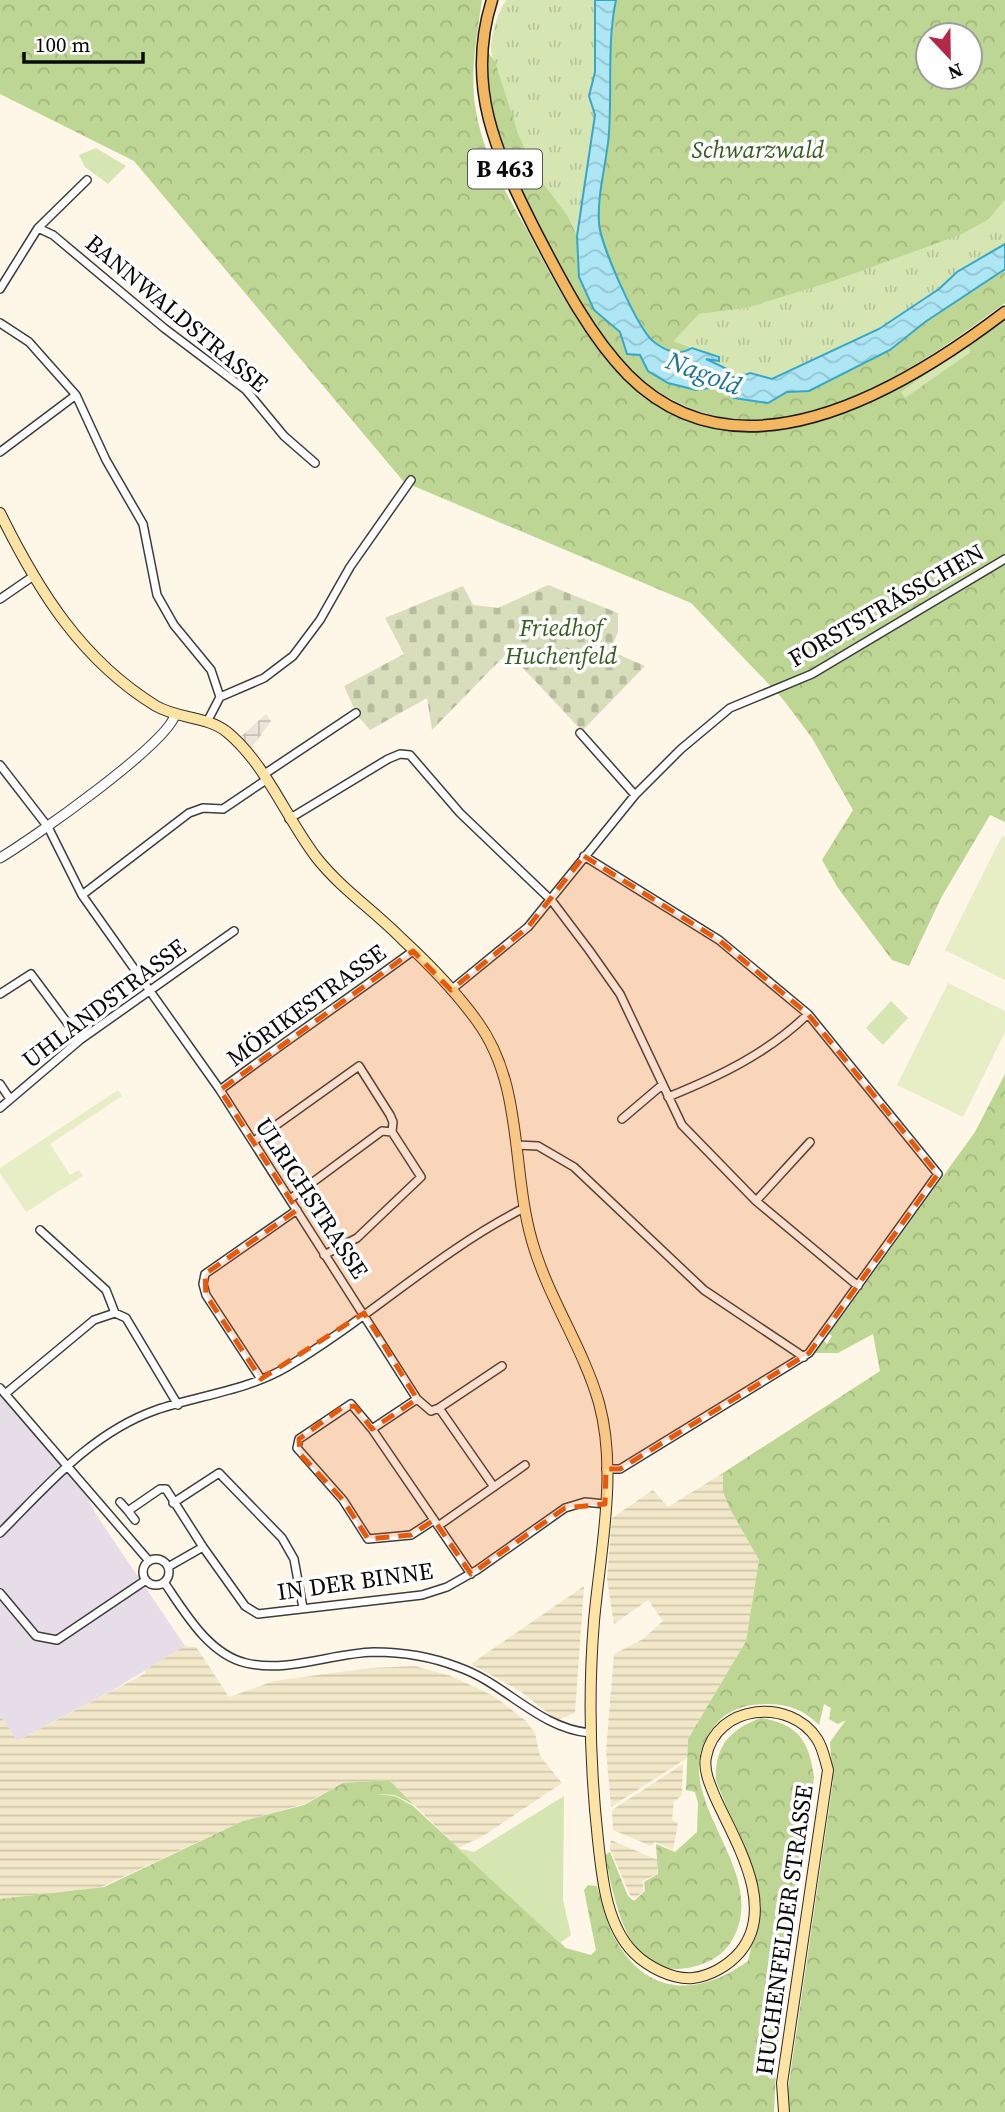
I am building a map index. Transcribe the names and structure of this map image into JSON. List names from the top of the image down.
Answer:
{
  "streets": {
    "main road": ["B 463", "HUCHENFELDER STRASSE"],
    "street": [
      "BANNWALDSTRASSE",
      "FORSTSTRÄSSCHEN",
      "UHLANDSTRASSE",
      "MÖRIKESTRASSE",
      "ULRICHSTRASSE",
      "IN DER BINNE"
    ]
  },
  "crossings": [
    ["FORSTSTRÄSSCHEN", "HUCHENFELDER STRASSE"],
    ["UHLANDSTRASSE", "ULRICHSTRASSE"],
    ["MÖRIKESTRASSE", "ULRICHSTRASSE"],
    ["MÖRIKESTRASSE", "HUCHENFELDER STRASSE"],
    ["IN DER BINNE", "HUCHENFELDER STRASSE"]
  ],
  "water": ["Nagold"],
  "parks": ["Schwarzwald", "Friedhof Huchenfeld"],
  "scale_bar": "100 m",
  "north": "bottom"
}
